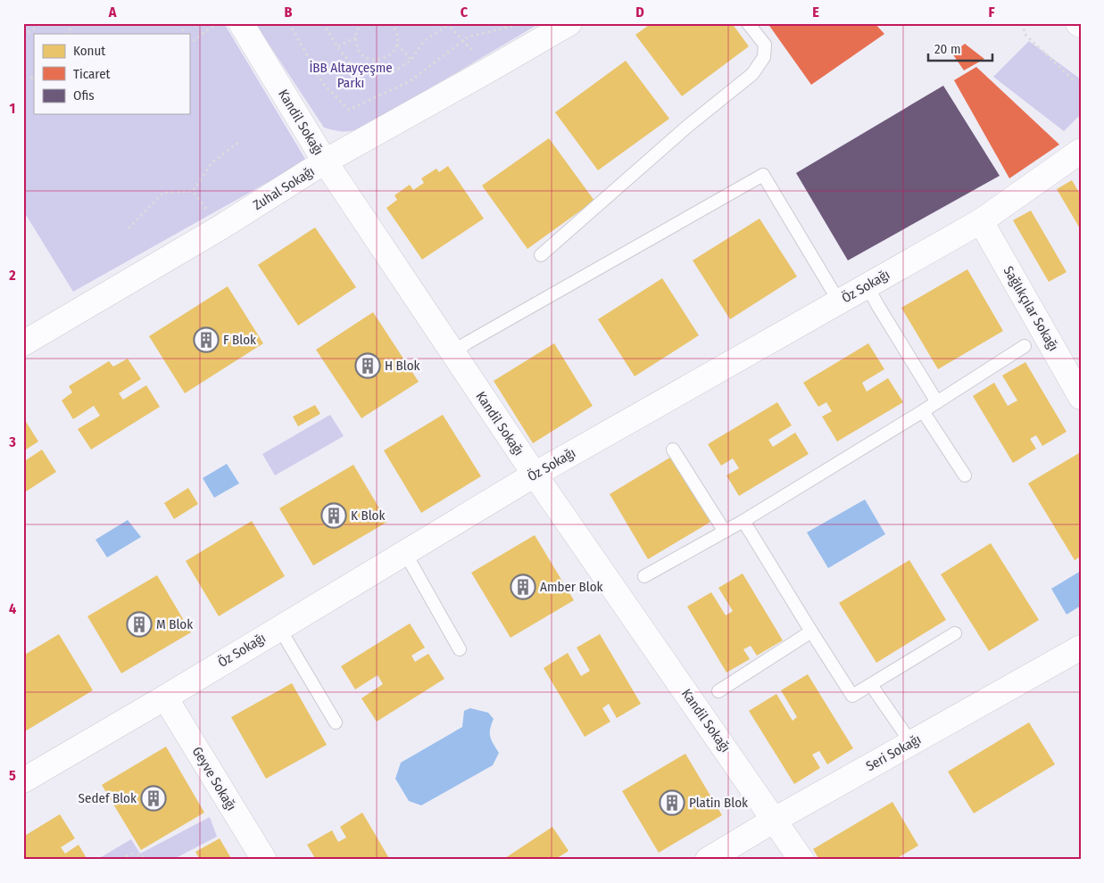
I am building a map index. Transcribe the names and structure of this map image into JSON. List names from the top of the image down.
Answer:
{
  "streets": {
    "street": [
      "Kandil Sokağı",
      "Zuhal Sokağı",
      "Öz Sokağı",
      "Sağlıkçılar Sokağı",
      "Seri Sokağı",
      "Geyve Sokağı"
    ]
  },
  "crossings": [
    ["Kandil Sokağı", "Zuhal Sokağı"],
    ["Kandil Sokağı", "Öz Sokağı"],
    ["Kandil Sokağı", "Seri Sokağı"],
    ["Öz Sokağı", "Sağlıkçılar Sokağı"],
    ["Öz Sokağı", "Geyve Sokağı"]
  ],
  "parks": ["İBB Altayçeşme Parkı"],
  "places": {
    "building": [
      "F Blok",
      "H Blok",
      "K Blok",
      "Amber Blok",
      "M Blok",
      "Sedef Blok",
      "Platin Blok"
    ]
  },
  "legend": ["Konut", "Ticaret", "Ofis"],
  "scale_bar": "20 m",
  "grid": {
    "columns": [
      "A",
      "B",
      "C",
      "D",
      "E",
      "F"
    ],
    "rows": [
      "1",
      "2",
      "3",
      "4",
      "5"
    ]
  }
}
